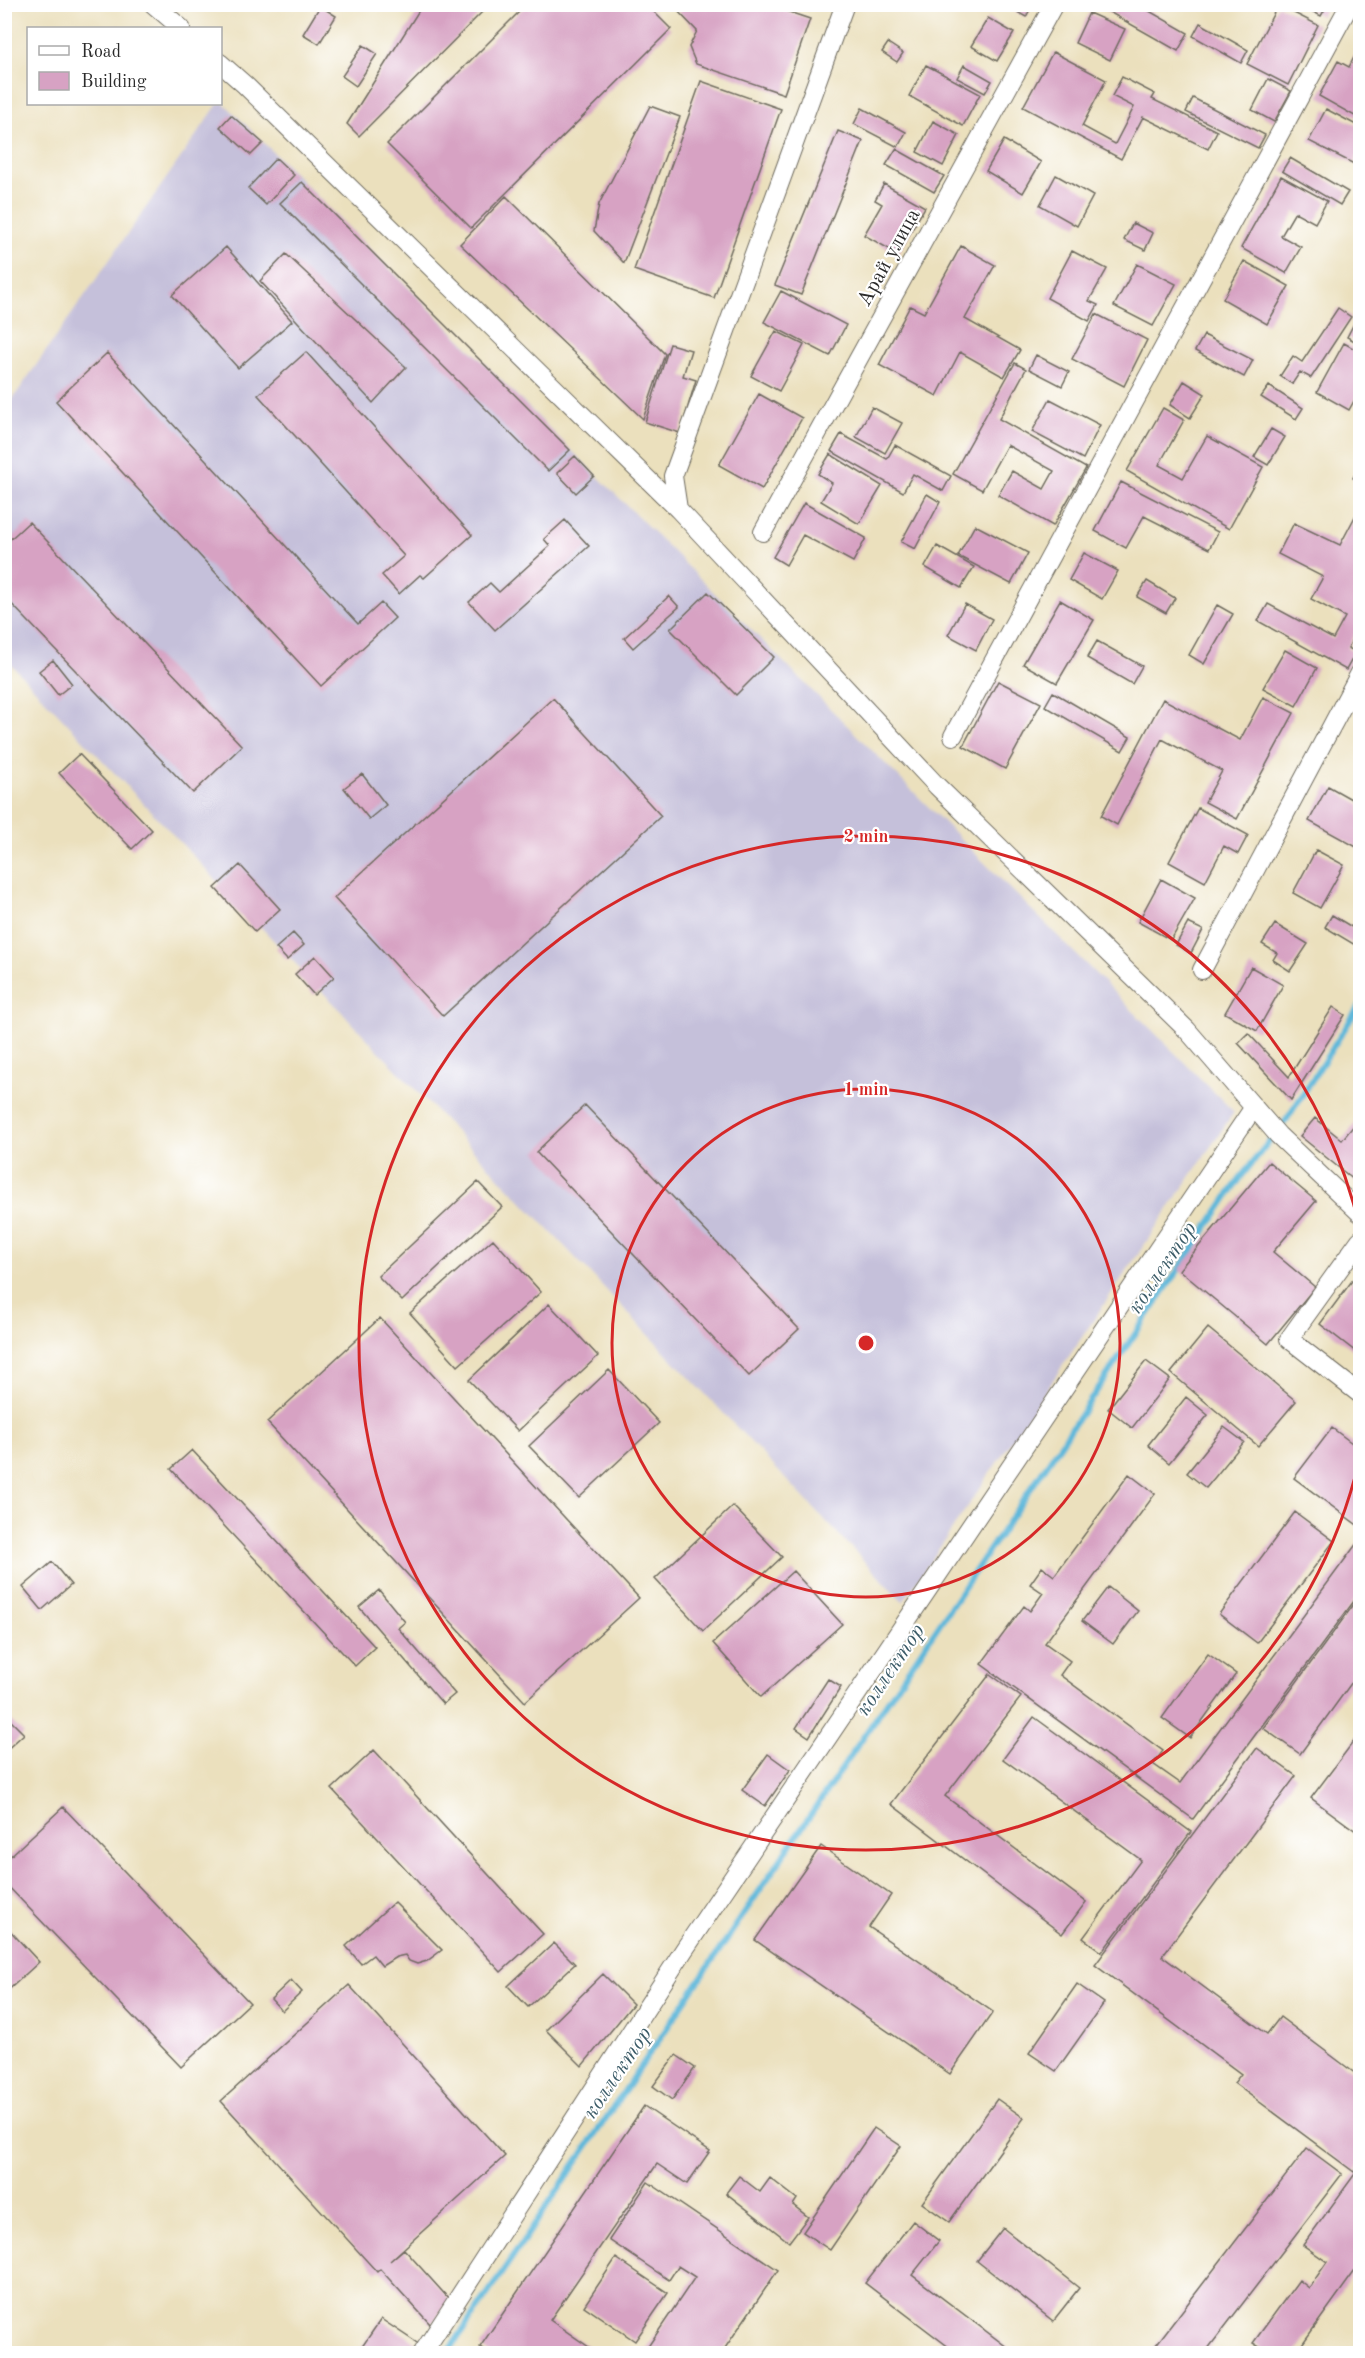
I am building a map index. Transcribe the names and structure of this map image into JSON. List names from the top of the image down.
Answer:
{
  "streets": {
    "street": ["Арай улица"]
  },
  "water": ["коллектор"],
  "legend": ["Road", "Building"],
  "rings": ["2 min", "1 min"]
}
